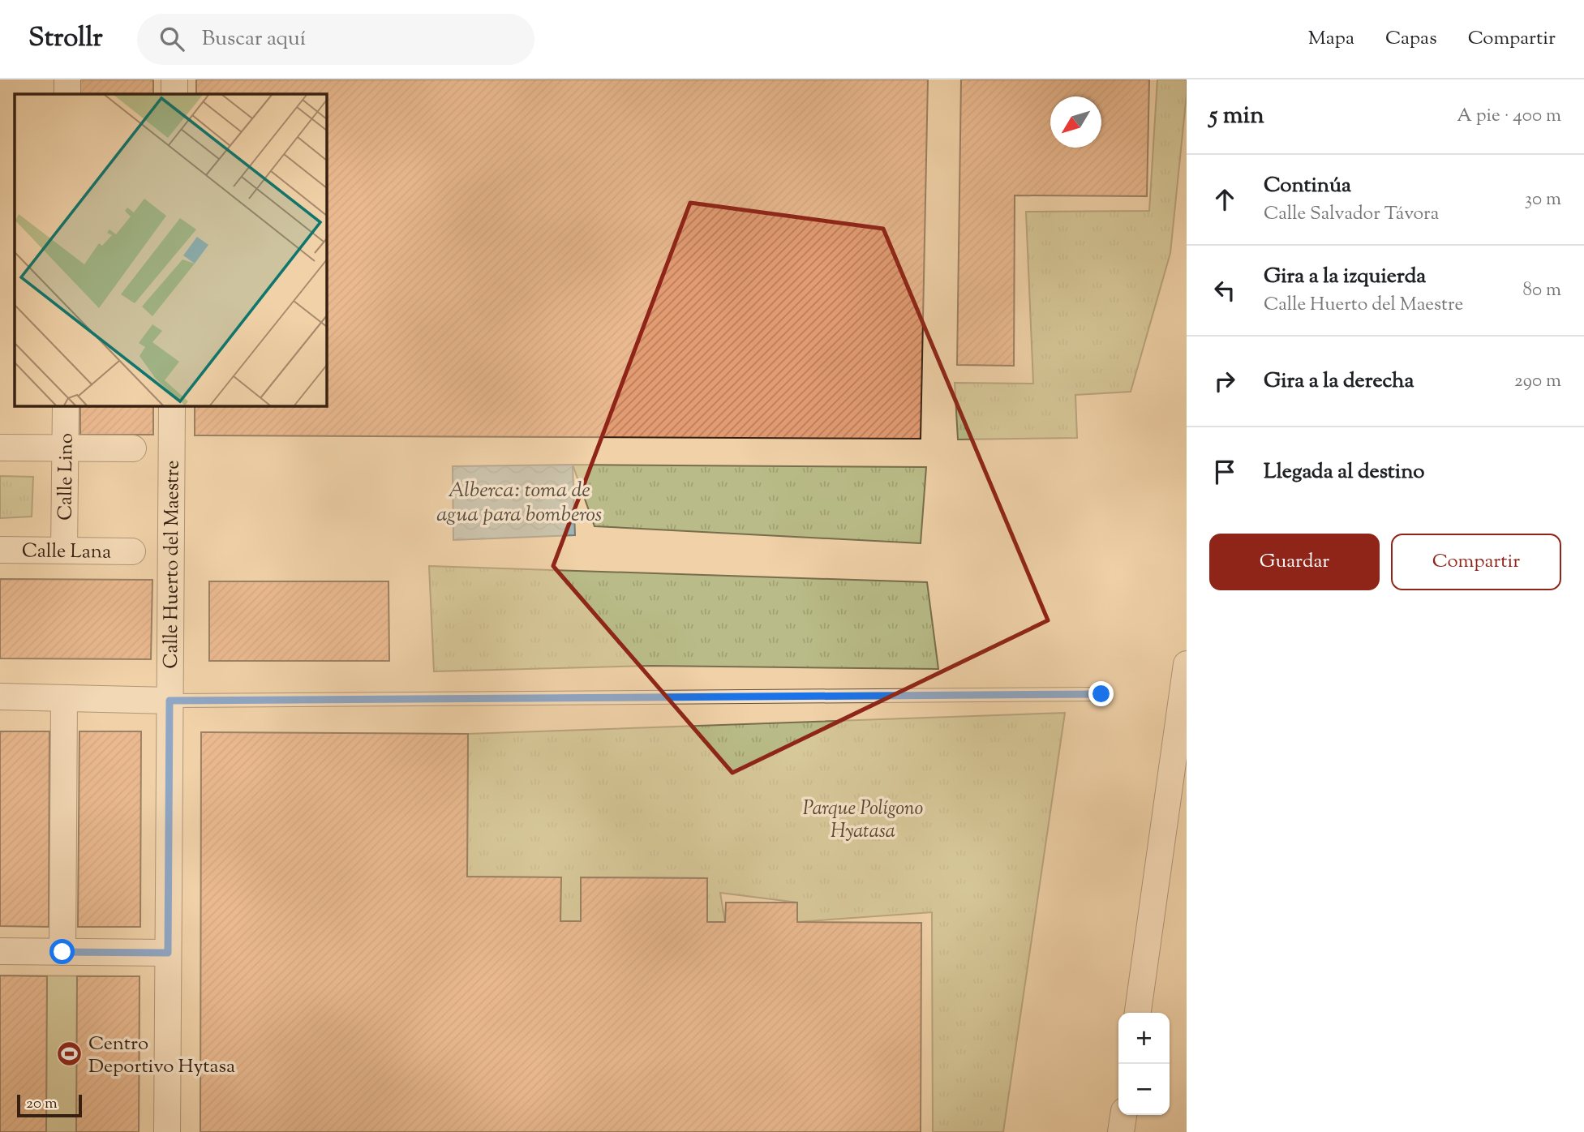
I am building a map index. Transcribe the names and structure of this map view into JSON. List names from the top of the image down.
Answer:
{
  "streets": {
    "street": ["Calle Lino", "Calle Lana", "Calle Huerto del Maestre"]
  },
  "crossings": [
    ["Calle Lino", "Calle Lana"]
  ],
  "water": ["Alberca: toma de agua para bomberos"],
  "parks": ["Parque Polígono Hyatasa"],
  "places": {
    "sports": ["Centro Deportivo Hytasa"]
  },
  "scale_bar": "20 m",
  "north": "bottom left",
  "page": {
    "header": "Strollr",
    "search": "Buscar aquí",
    "nav": ["Mapa", "Capas", "Compartir"],
    "heading": ["5 min", "A pie · 400 m"],
    "list": [
      ["Continúa", "Calle Salvador Távora", "30 m"],
      ["Gira a la izquierda", "Calle Huerto del Maestre", "80 m"],
      ["Gira a la derecha", "290 m"],
      "Llegada al destino"
    ],
    "buttons": ["Guardar", "Compartir"],
    "map_buttons": ["+", "−"],
    "scale": "20 m"
  }
}
